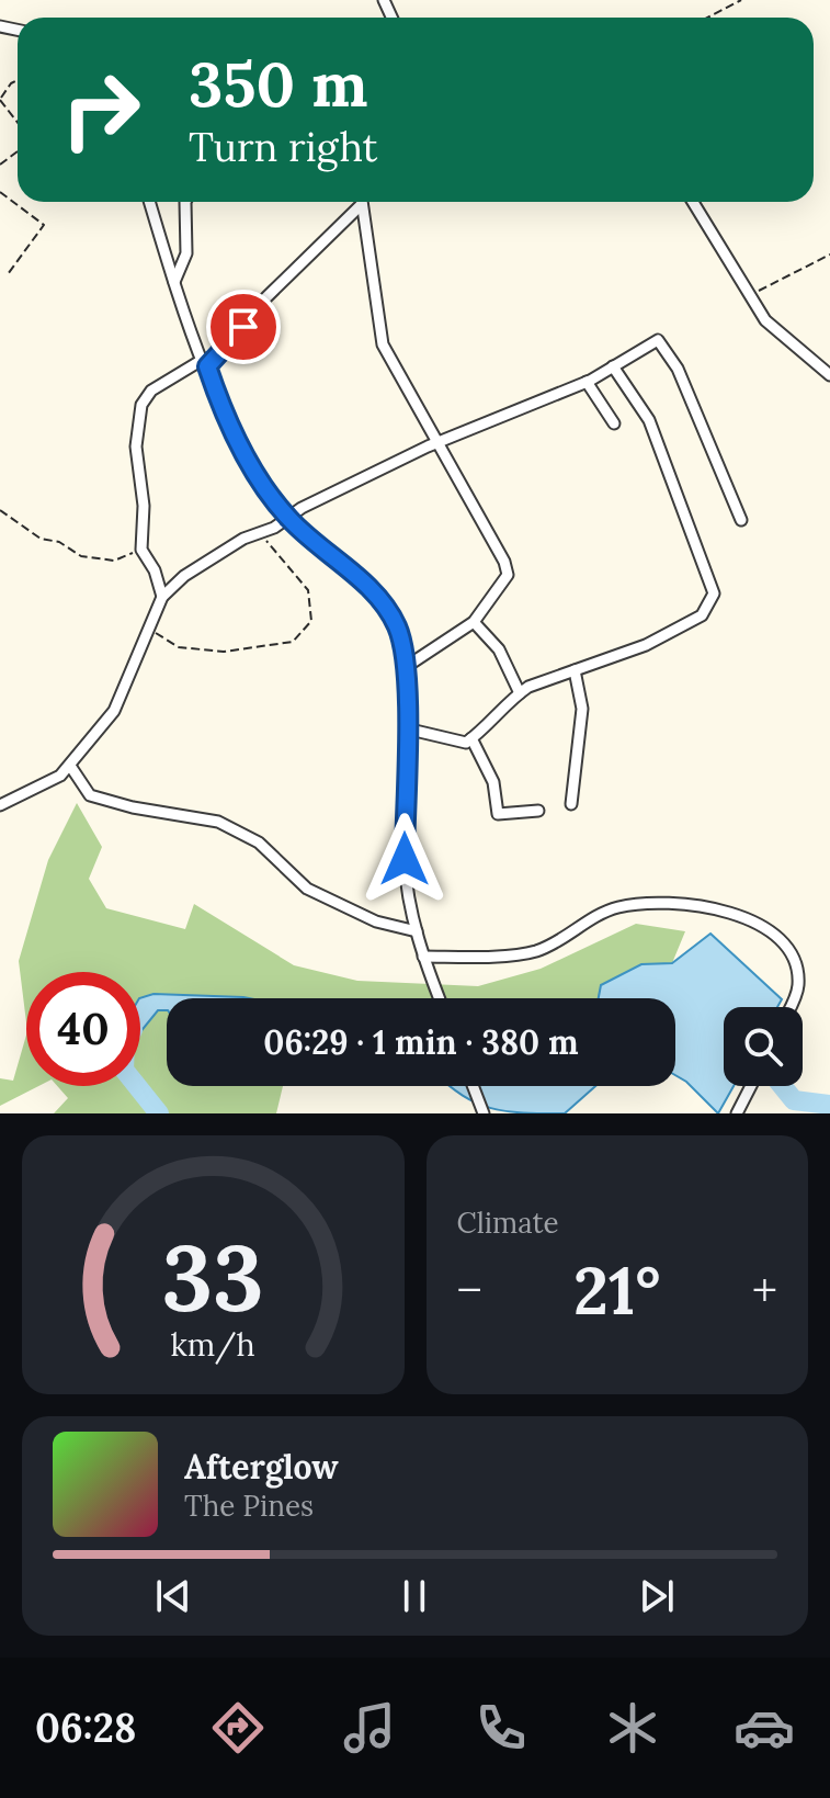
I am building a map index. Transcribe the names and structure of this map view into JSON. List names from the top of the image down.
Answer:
{
  "page": {
    "turn": ["350 m", "Turn right"],
    "limit": "40",
    "trip": "06:29 · 1 min · 380 m",
    "tile": "Climate",
    "heat": ["−", "21°", "+"],
    "song": ["Afterglow", "The Pines"],
    "tabs": "06:28",
    "gauge": ["33", "km/h"]
  }
}
